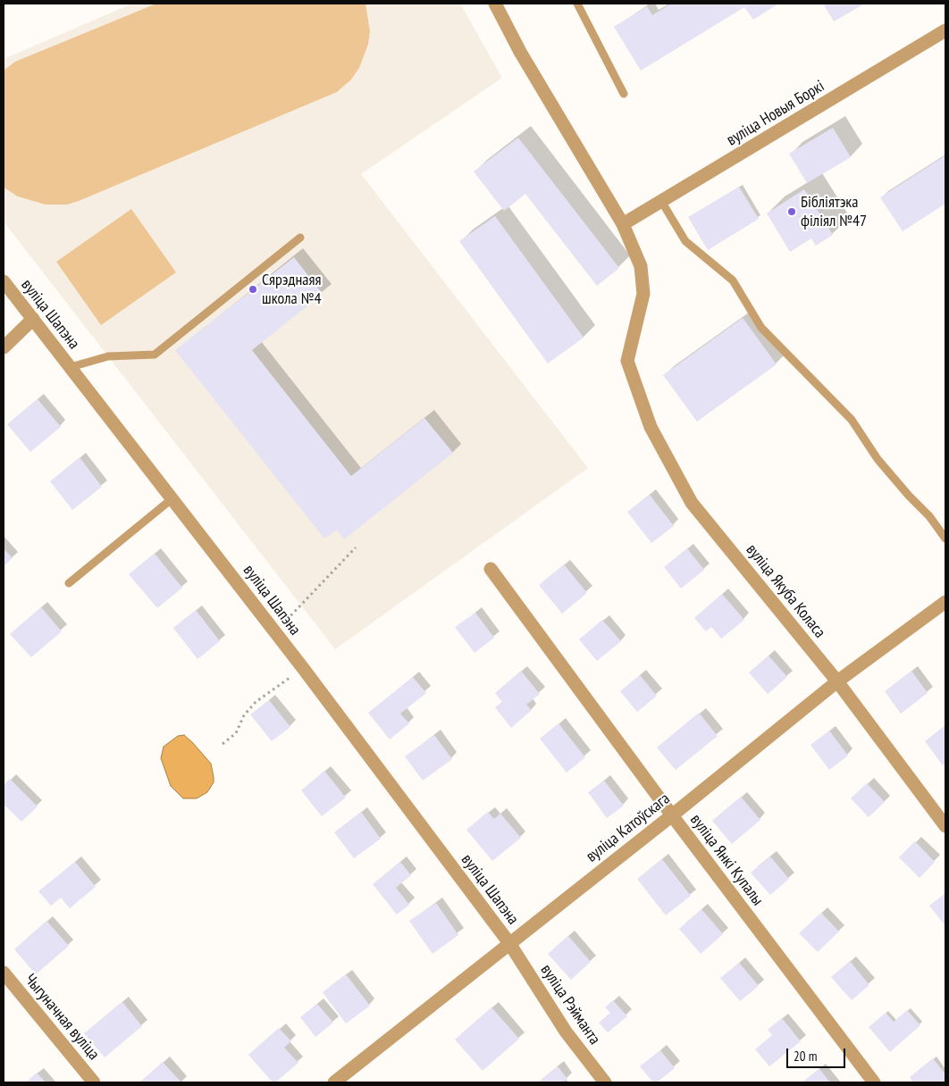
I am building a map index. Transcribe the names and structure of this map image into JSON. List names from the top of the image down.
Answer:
{
  "streets": {
    "street": [
      "вуліца Новыя Боркі",
      "вуліца Шапэна",
      "вуліца Якуба Коласа",
      "вуліца Катоўскага",
      "вуліца Янкі Купалы",
      "вуліца Рэйманта",
      "Чыгуначная вуліца"
    ]
  },
  "crossings": [
    ["вуліца Новыя Боркі", "вуліца Якуба Коласа"],
    ["вуліца Шапэна", "вуліца Катоўскага"],
    ["вуліца Шапэна", "вуліца Рэйманта"],
    ["вуліца Якуба Коласа", "вуліца Катоўскага"],
    ["вуліца Катоўскага", "вуліца Янкі Купалы"],
    ["вуліца Катоўскага", "вуліца Рэйманта"]
  ],
  "places": ["Бібліятэка філіял №47", "Сярэднаяя школа №4"],
  "scale_bar": "20 m"
}
